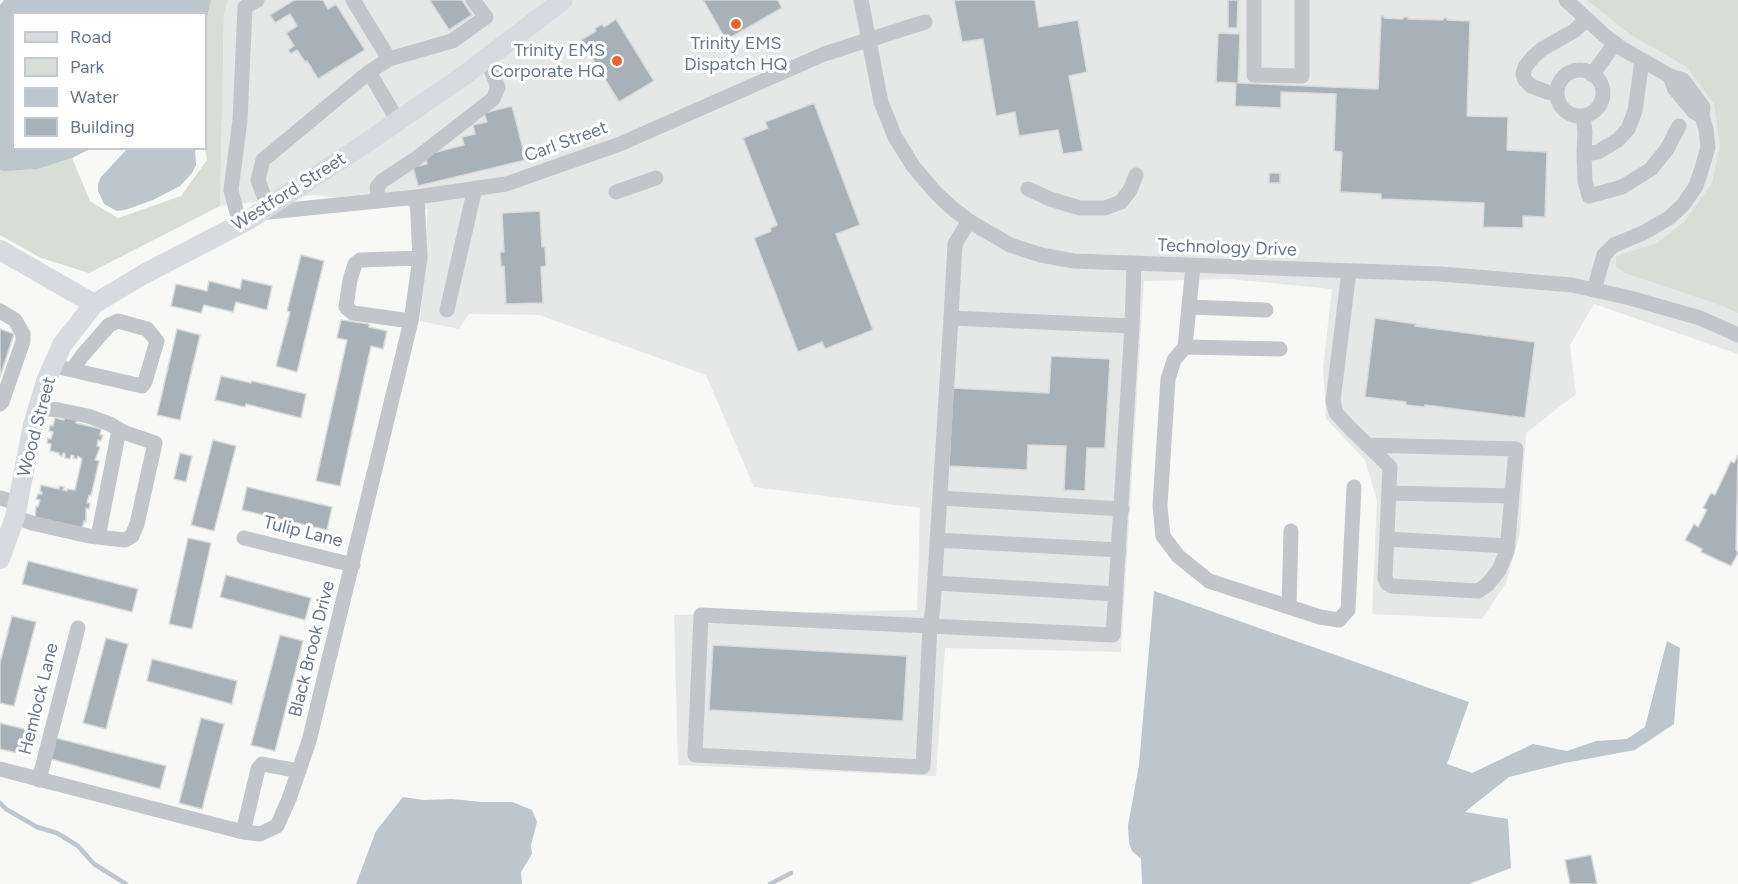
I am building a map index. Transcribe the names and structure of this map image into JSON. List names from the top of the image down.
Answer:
{
  "streets": {
    "main road": ["Westford Street", "Wood Street"],
    "street": [
      "Carl Street",
      "Technology Drive",
      "Tulip Lane",
      "Black Brook Drive",
      "Hemlock Lane"
    ]
  },
  "crossings": [
    ["Carl Street", "Westford Street"],
    ["Carl Street", "Technology Drive"],
    ["Carl Street", "Black Brook Drive"],
    ["Westford Street", "Wood Street"],
    ["Tulip Lane", "Black Brook Drive"],
    ["Black Brook Drive", "Hemlock Lane"]
  ],
  "places": ["Trinity EMS Dispatch HQ", "Trinity EMS Corporate HQ"],
  "legend": [
    "Road",
    "Park",
    "Water",
    "Building"
  ]
}
